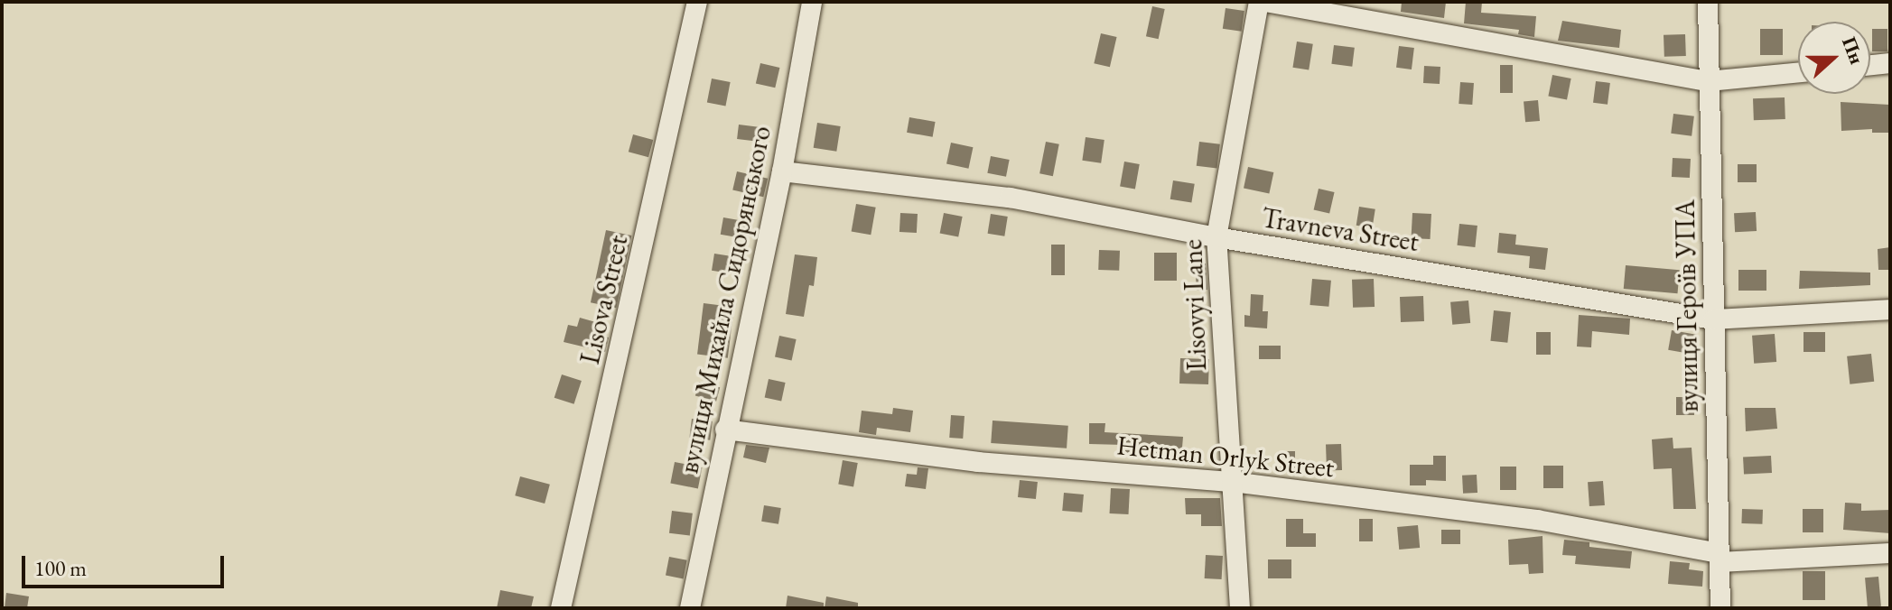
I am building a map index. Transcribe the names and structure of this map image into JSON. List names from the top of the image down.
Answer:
{
  "streets": {
    "street": [
      "Travneva Street",
      "Lisova Street",
      "вулиця Михайла Сидорянського",
      "Lisovyi Lane",
      "вулиця Героїв УПА",
      "Hetman Orlyk Street"
    ]
  },
  "crossings": [
    ["Travneva Street", "вулиця Михайла Сидорянського"],
    ["Travneva Street", "Lisovyi Lane"],
    ["Travneva Street", "вулиця Героїв УПА"],
    ["вулиця Михайла Сидорянського", "Hetman Orlyk Street"],
    ["Lisovyi Lane", "Hetman Orlyk Street"],
    ["вулиця Героїв УПА", "Hetman Orlyk Street"]
  ],
  "scale_bar": "100 m",
  "north": "right"
}
